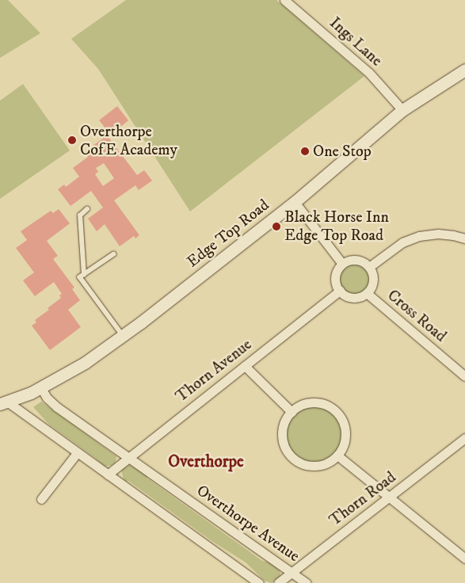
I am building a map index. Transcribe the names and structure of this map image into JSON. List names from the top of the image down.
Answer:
{
  "streets": {
    "street": [
      "Ings Lane",
      "Edge Top Road",
      "Cross Road",
      "Thorn Avenue",
      "Thorn Road",
      "Overthorpe Avenue"
    ]
  },
  "crossings": [
    ["Ings Lane", "Edge Top Road"],
    ["Edge Top Road", "Overthorpe Avenue"],
    ["Cross Road", "Thorn Avenue"],
    ["Thorn Avenue", "Overthorpe Avenue"],
    ["Thorn Road", "Overthorpe Avenue"]
  ],
  "districts": ["Overthorpe"],
  "places": ["Overthorpe CofE Academy", "One Stop", "Black Horse Inn Edge Top Road"]
}
